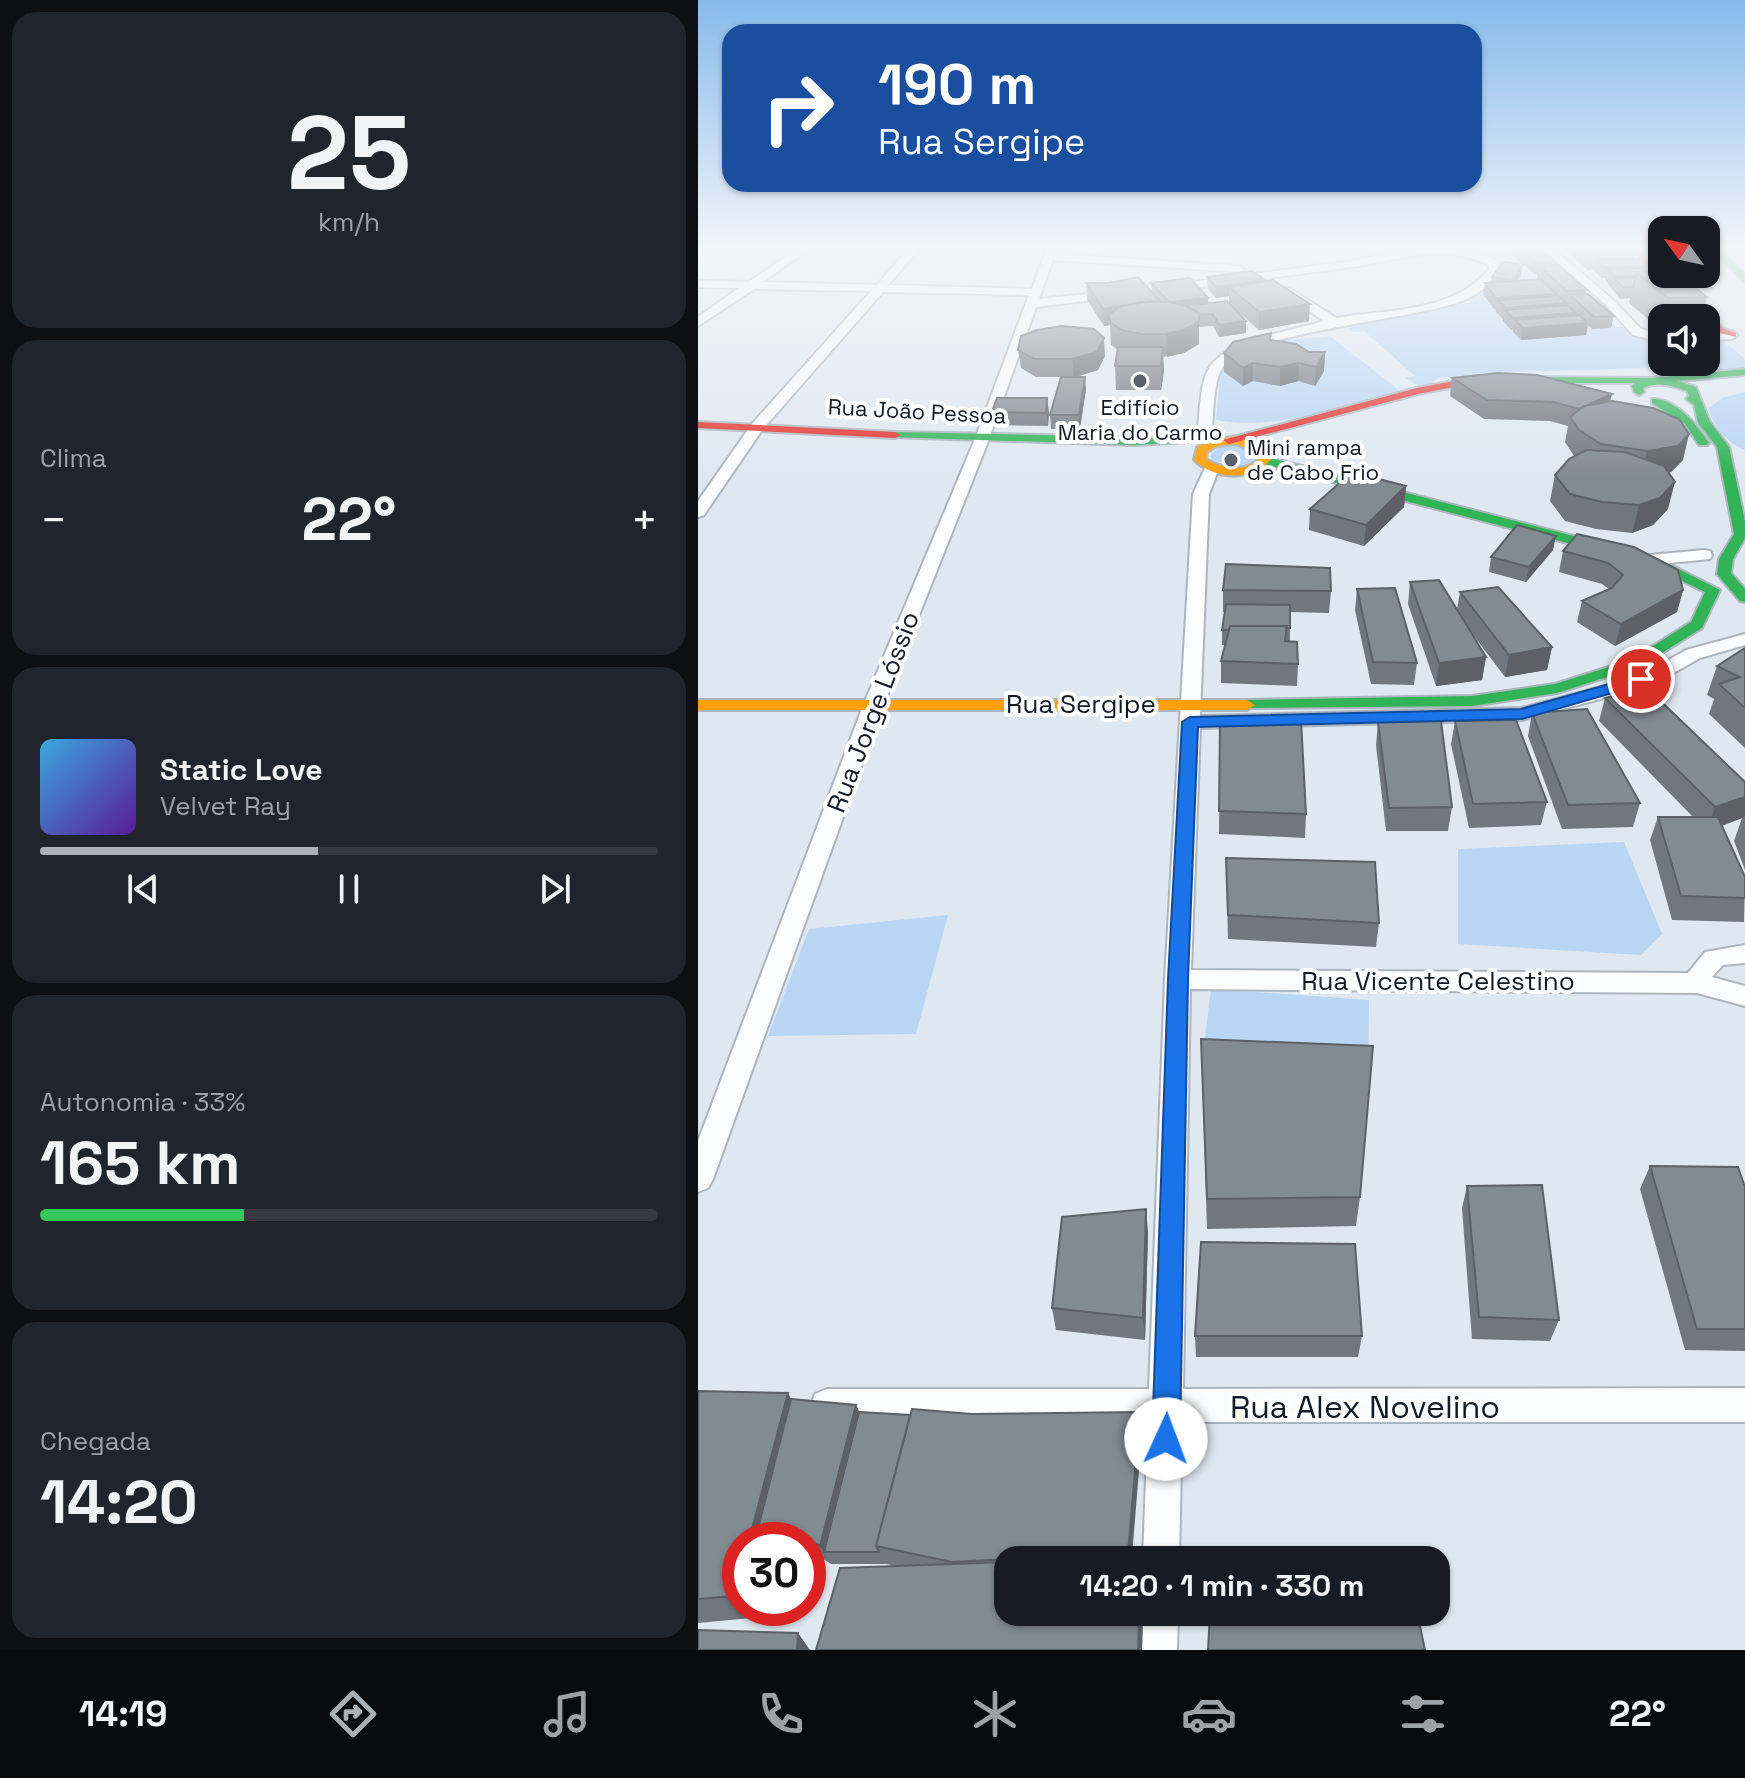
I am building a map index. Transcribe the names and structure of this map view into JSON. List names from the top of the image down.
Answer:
{
  "streets": {
    "street": [
      "Rua João Pessoa",
      "Rua Sergipe",
      "Rua Jorge Lóssio",
      "Rua Vicente Celestino",
      "Rua Alex Novelino"
    ]
  },
  "crossings": [
    ["Rua João Pessoa", "Rua Jorge Lóssio"],
    ["Rua Sergipe", "Rua Jorge Lóssio"]
  ],
  "places": ["Edifício Maria do Carmo", "Mini rampa de Cabo Frio"],
  "north": "top left",
  "page": {
    "tile": [
      ["25", "km/h"],
      "Clima",
      ["Autonomia · 33%", "165 km"],
      ["Chegada", "14:20"]
    ],
    "turn": ["190 m", "Rua Sergipe"],
    "heat": ["−", "22°", "+"],
    "song": ["Static Love", "Velvet Ray"],
    "limit": "30",
    "trip": "14:20 · 1 min · 330 m",
    "tabs": ["14:19", "22°"]
  }
}
